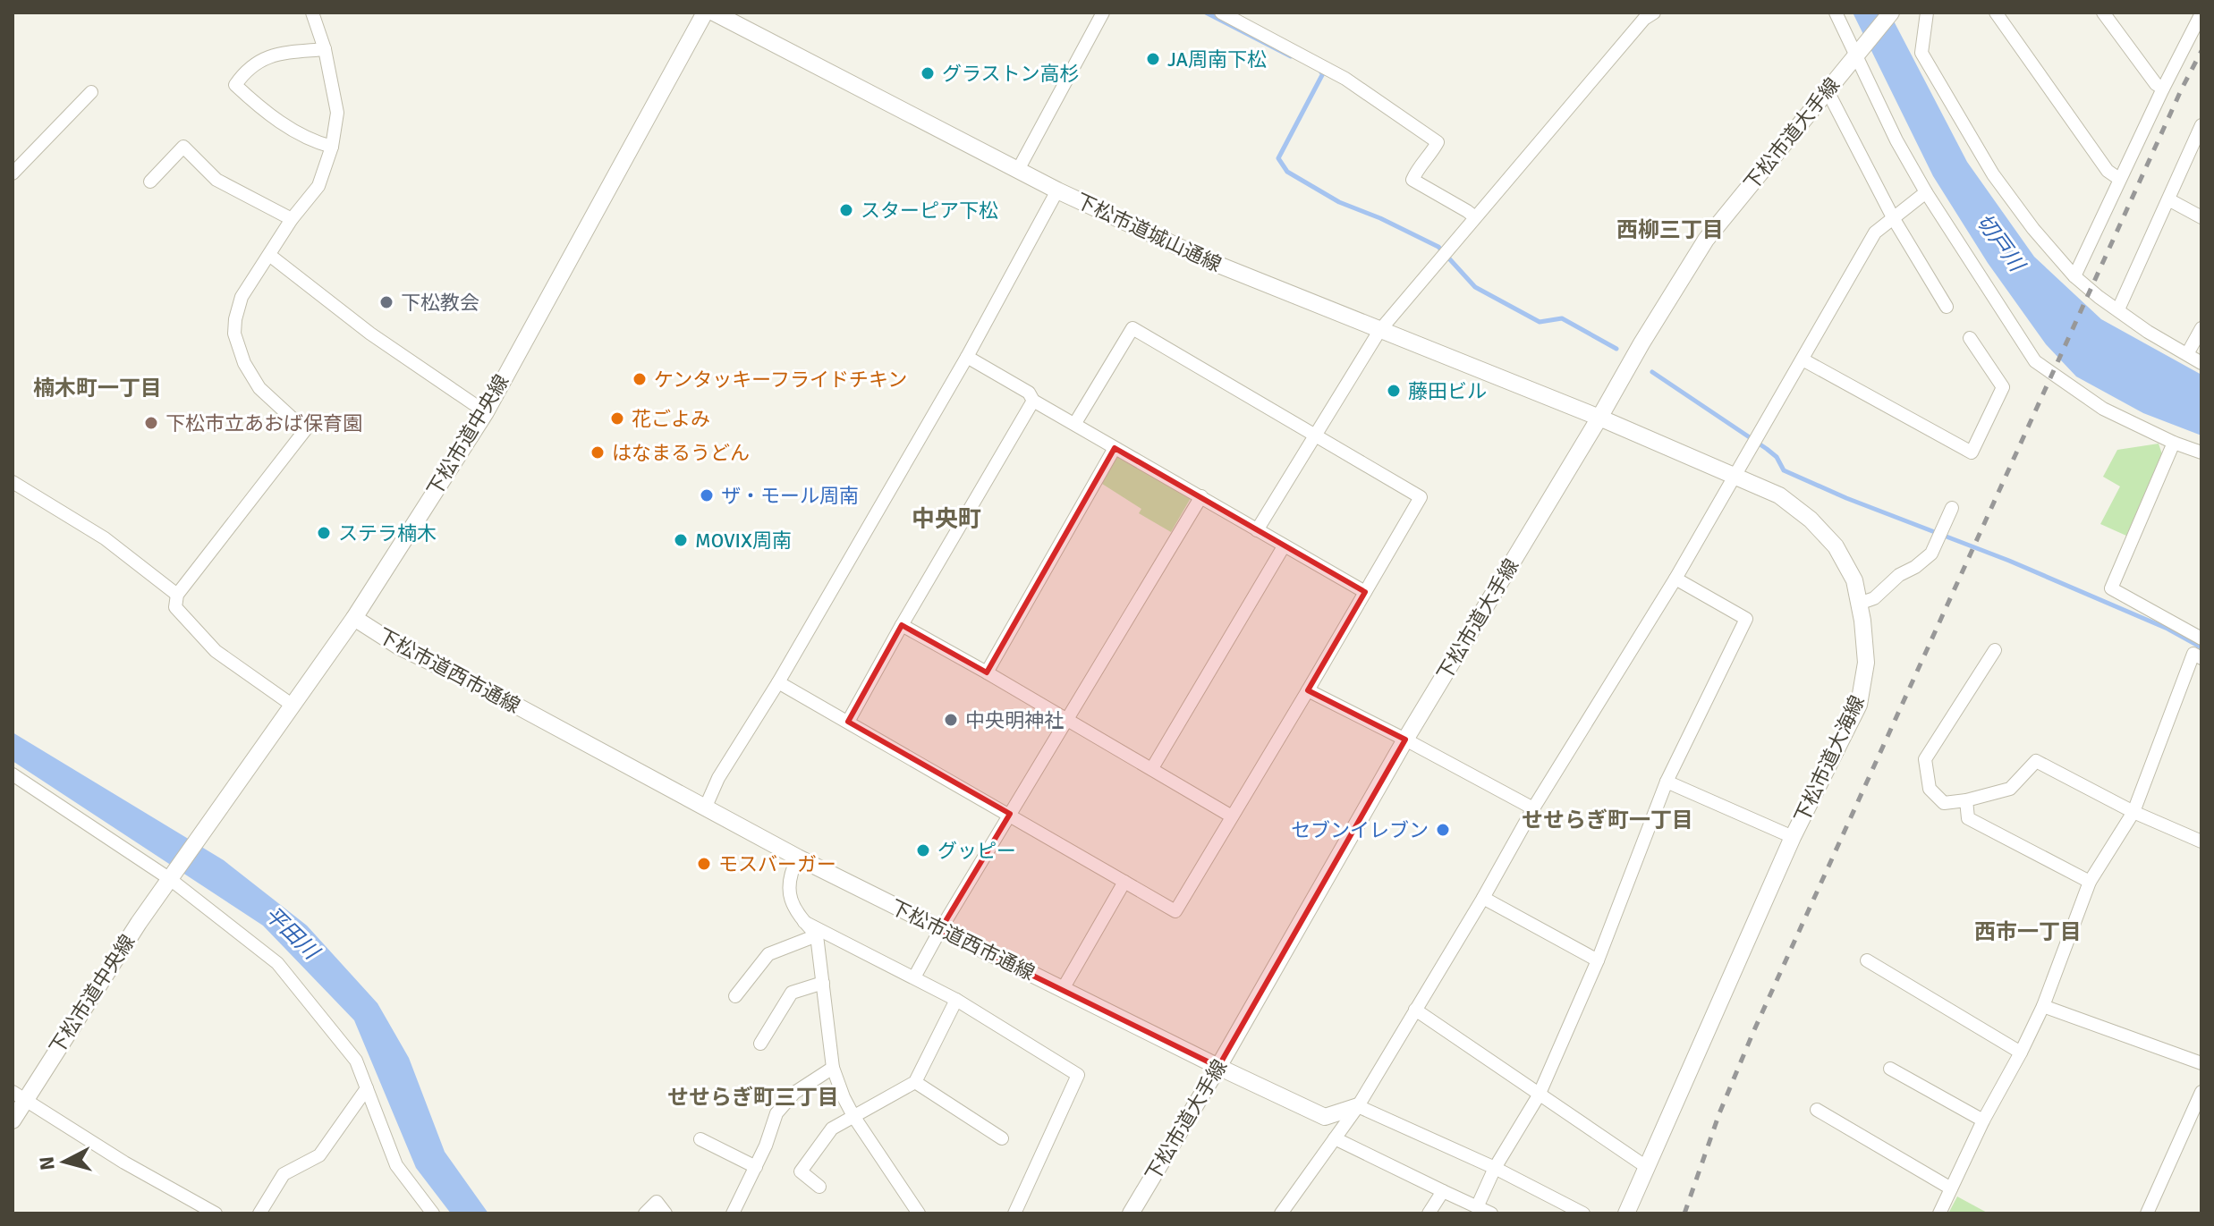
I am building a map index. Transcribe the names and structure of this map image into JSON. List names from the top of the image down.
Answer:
{
  "streets": {
    "street": [
      "下松市道大手線",
      "下松市道城山通線",
      "下松市道中央線",
      "下松市道西市通線",
      "下松市道大海線"
    ]
  },
  "crossings": [
    ["下松市道大手線", "下松市道城山通線"],
    ["下松市道大手線", "下松市道西市通線"],
    ["下松市道大手線", "下松市道大海線"],
    ["下松市道城山通線", "下松市道大海線"],
    ["下松市道中央線", "下松市道西市通線"]
  ],
  "districts": [
    "西柳三丁目",
    "楠木町一丁目",
    "中央町",
    "せせらぎ町一丁目",
    "西市一丁目",
    "せせらぎ町三丁目"
  ],
  "water": ["切戸川", "平田川"],
  "places": [
    "JA周南下松",
    "グラストン高杉",
    "スターピア下松",
    "下松教会",
    "ケンタッキーフライドチキン",
    "藤田ビル",
    "花ごよみ",
    "下松市立あおば保育園",
    "はなまるうどん",
    "ザ・モール周南",
    "ステラ楠木",
    "MOVIX周南",
    "中央明神社",
    "セブンイレブン",
    "グッピー",
    "モスバーガー"
  ],
  "north": "left"
}
